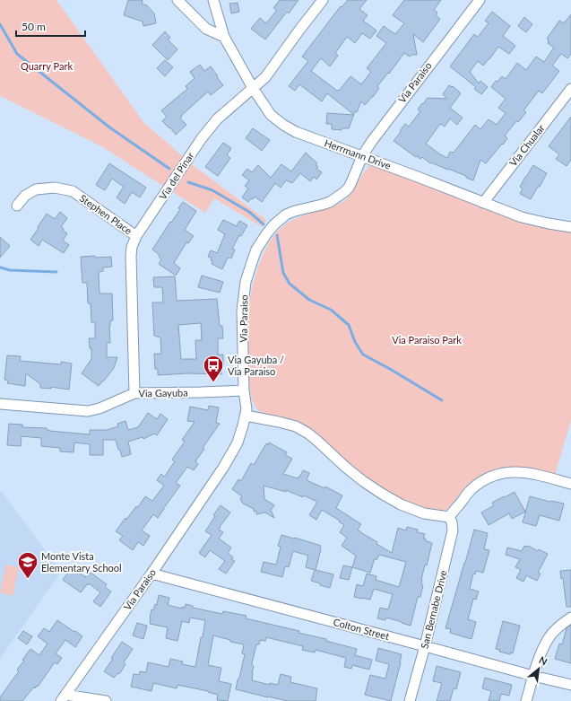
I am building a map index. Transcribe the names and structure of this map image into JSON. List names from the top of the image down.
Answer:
{
  "streets": {
    "street": [
      "Via Paraiso",
      "Via Chualar",
      "Herrmann Drive",
      "Via del Pinar",
      "Stephen Place",
      "Via Gayuba",
      "San Bernabe Drive",
      "Colton Street"
    ]
  },
  "crossings": [
    ["Via Paraiso", "Herrmann Drive"],
    ["Via Paraiso", "Via Gayuba"],
    ["Via Paraiso", "Colton Street"],
    ["Via Chualar", "Herrmann Drive"],
    ["Herrmann Drive", "Via del Pinar"],
    ["Via del Pinar", "Stephen Place"],
    ["Via del Pinar", "Via Gayuba"],
    ["San Bernabe Drive", "Colton Street"]
  ],
  "parks": ["Quarry Park", "Via Paraiso Park"],
  "places": {
    "bus stop": ["Via Gayuba / Via Paraiso"],
    "school or university": ["Monte Vista Elementary School"]
  },
  "scale_bar": "50 m",
  "north": "top right"
}
